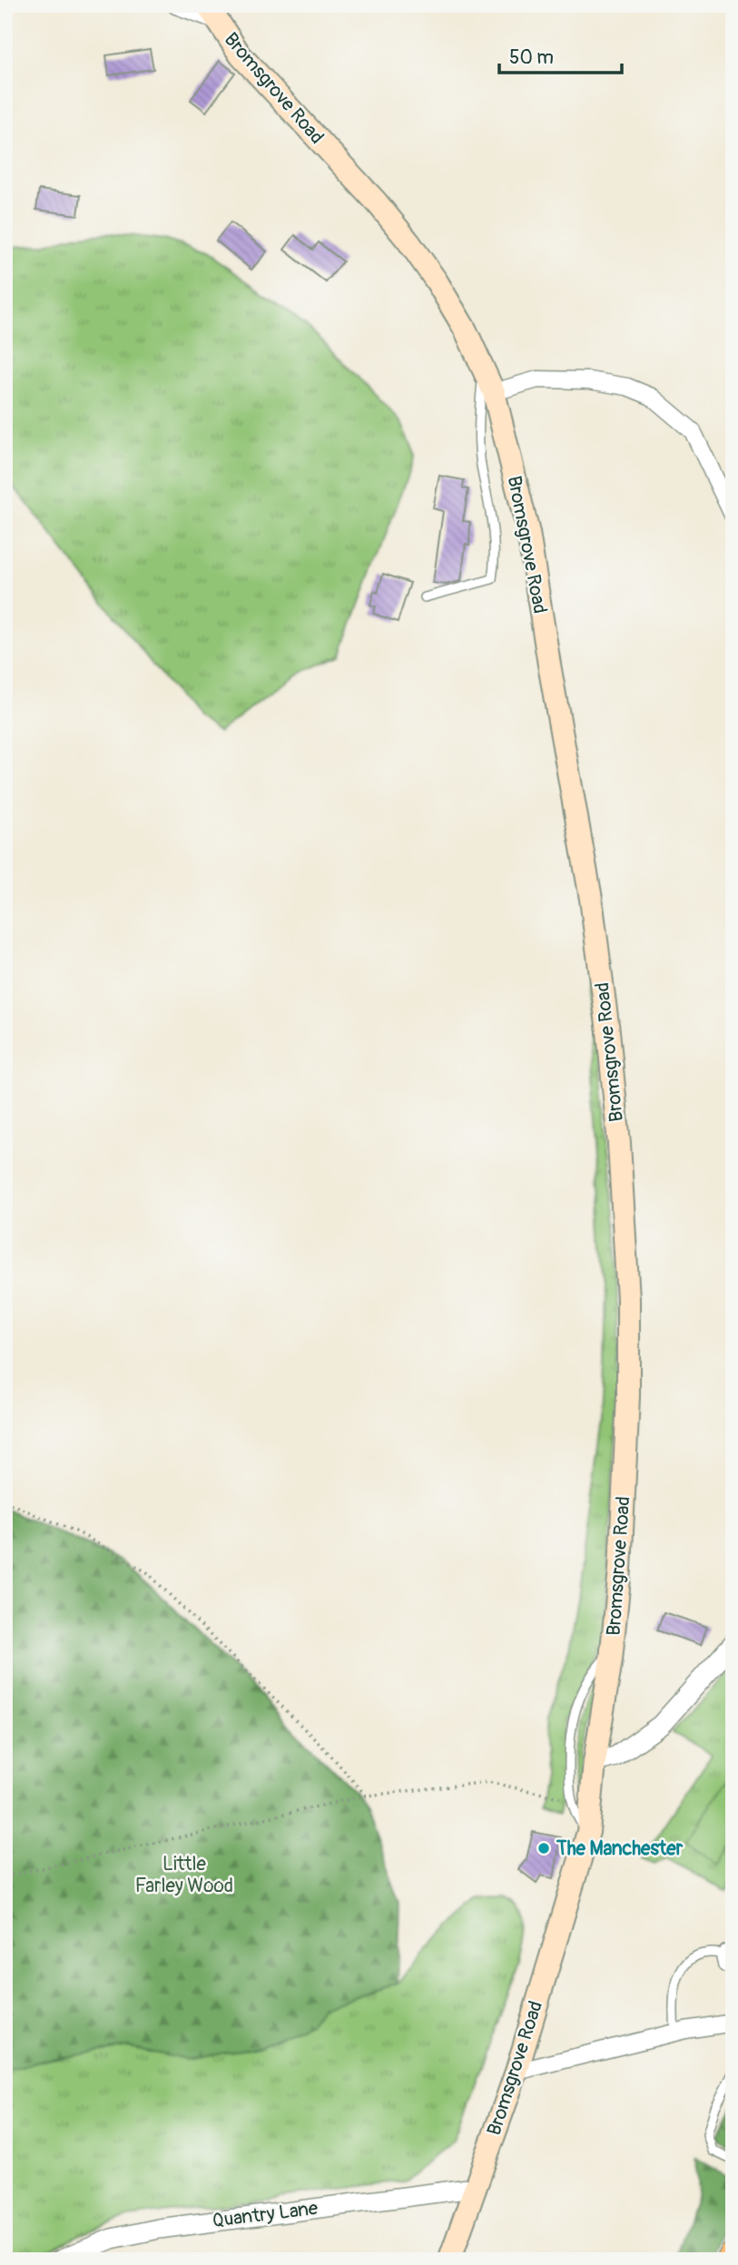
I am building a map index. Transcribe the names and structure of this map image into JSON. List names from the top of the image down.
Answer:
{
  "streets": {
    "main road": ["Bromsgrove Road"],
    "street": ["Quantry Lane"]
  },
  "crossings": [
    ["Bromsgrove Road", "Quantry Lane"]
  ],
  "parks": ["Little Farley Wood"],
  "places": ["The Manchester"],
  "scale_bar": "50 m"
}
